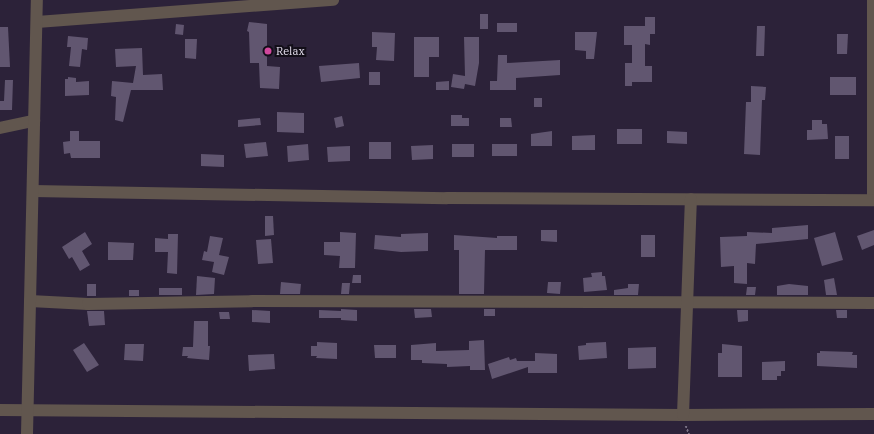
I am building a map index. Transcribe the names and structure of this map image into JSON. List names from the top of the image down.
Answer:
{
  "places": ["Relax"]
}
